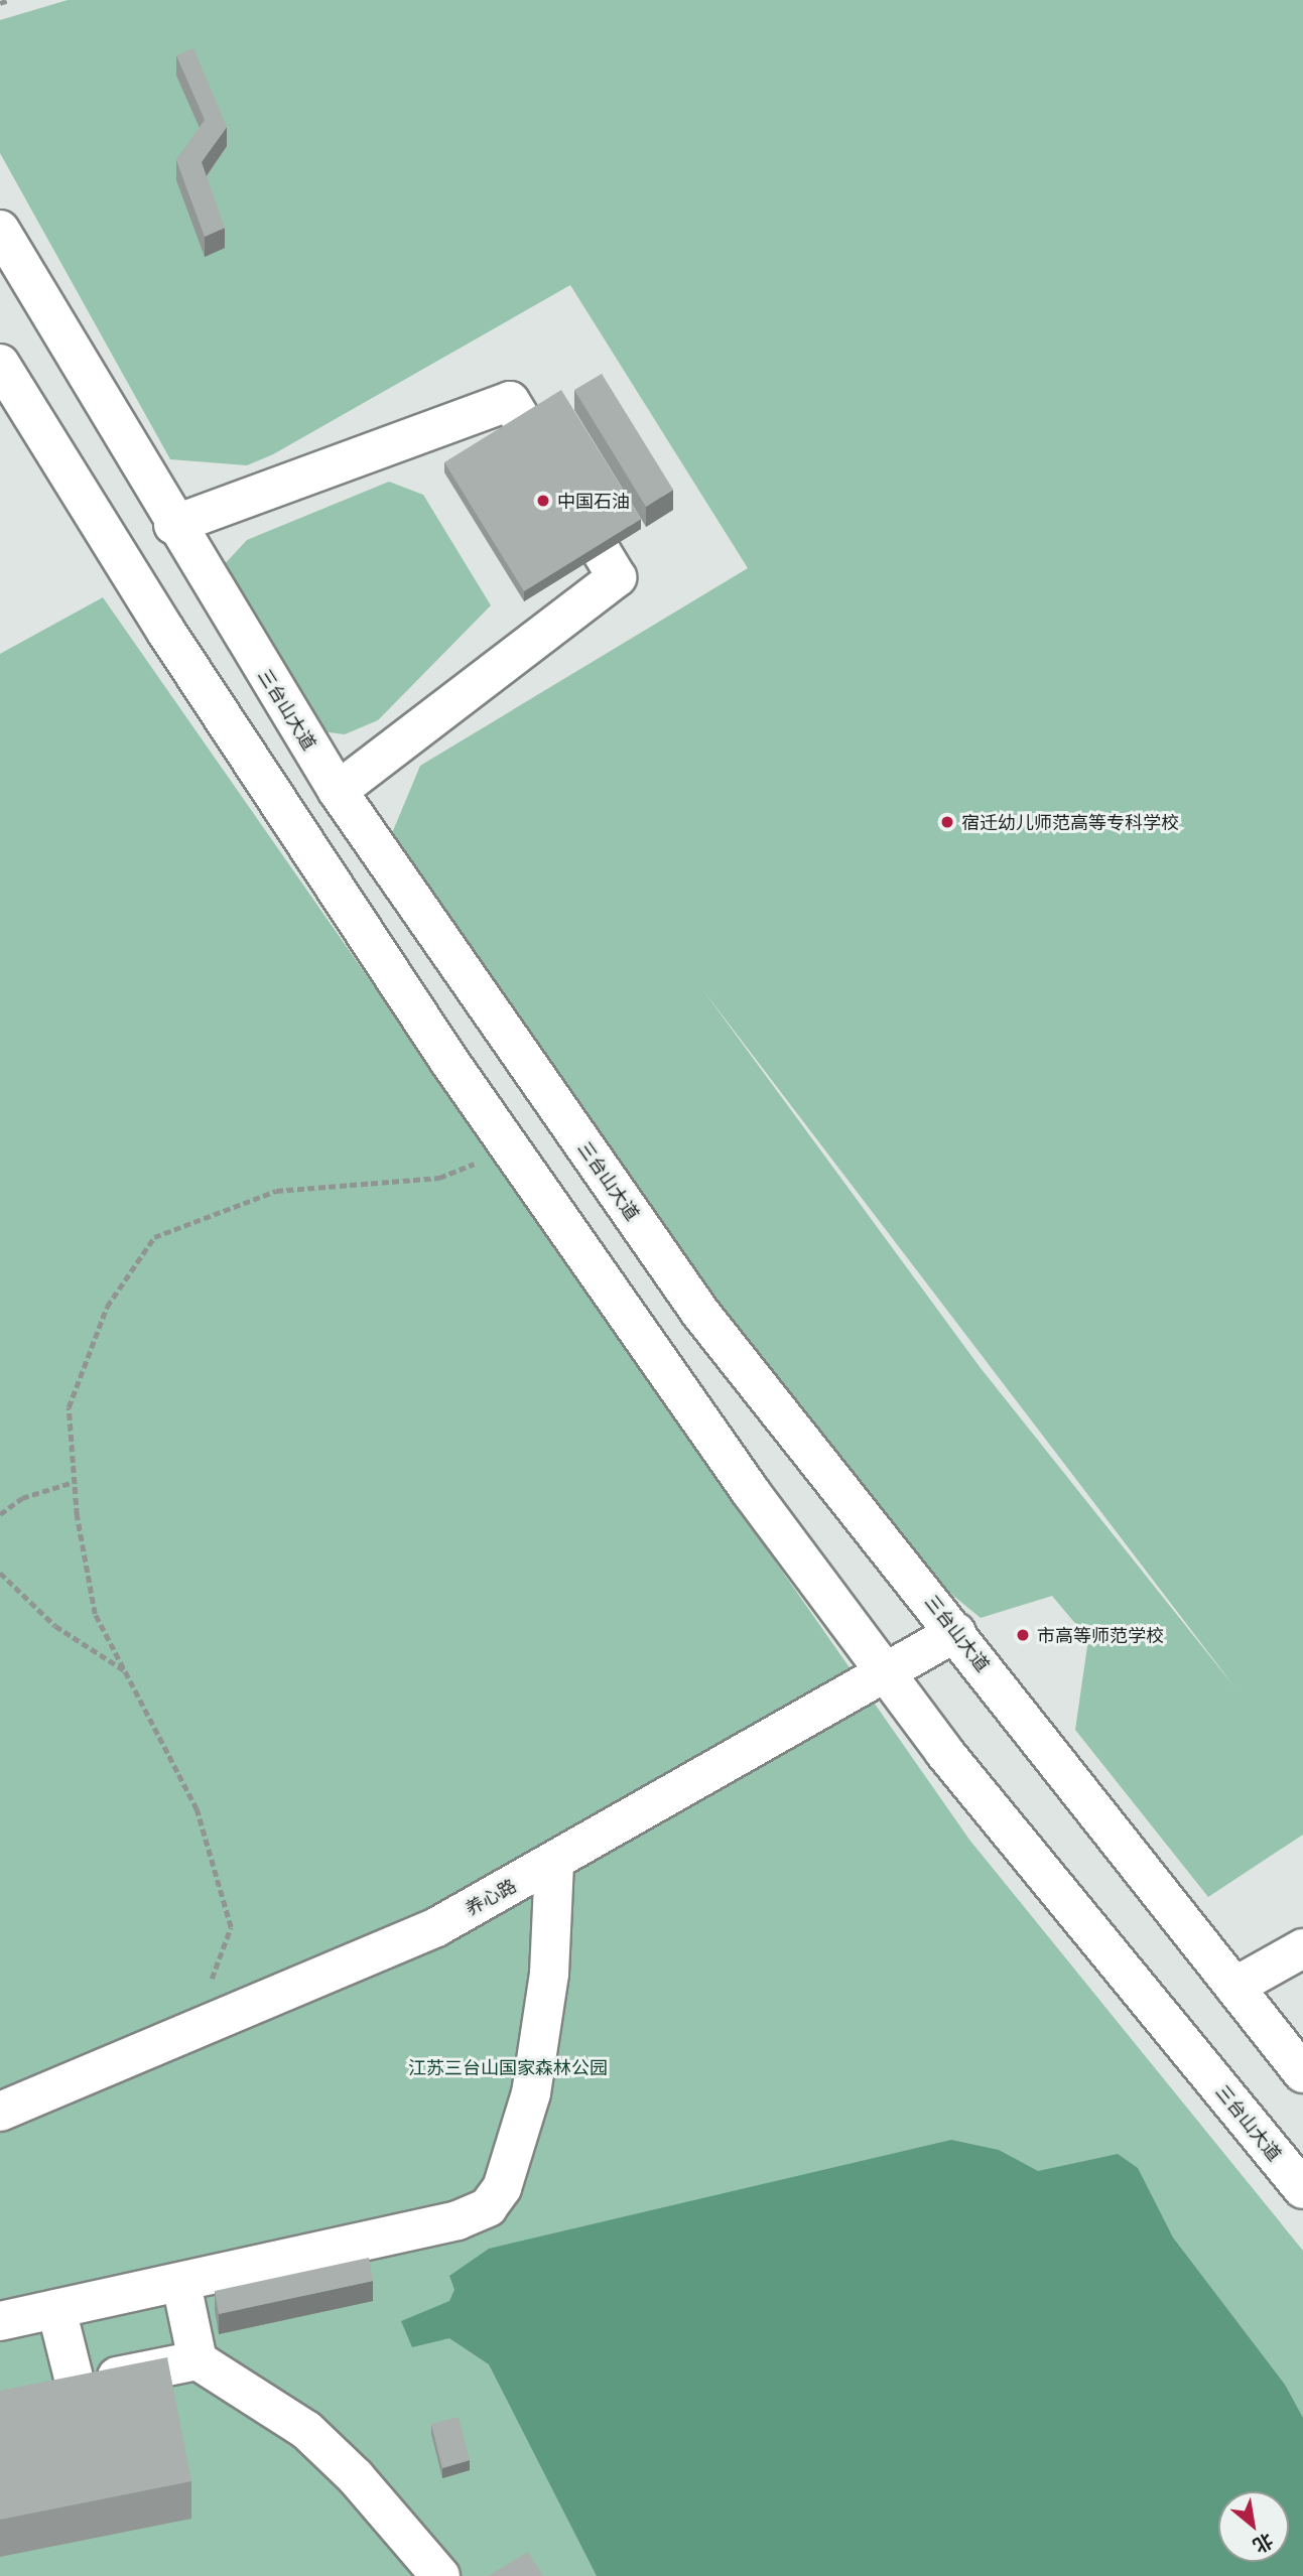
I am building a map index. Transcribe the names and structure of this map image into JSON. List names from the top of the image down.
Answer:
{
  "streets": {
    "main road": ["三台山大道", "养心路"]
  },
  "crossings": [
    ["三台山大道", "养心路"]
  ],
  "parks": ["江苏三台山国家森林公园"],
  "places": ["中国石油", "宿迁幼儿师范高等专科学校", "市高等师范学校"],
  "north": "bottom right"
}
